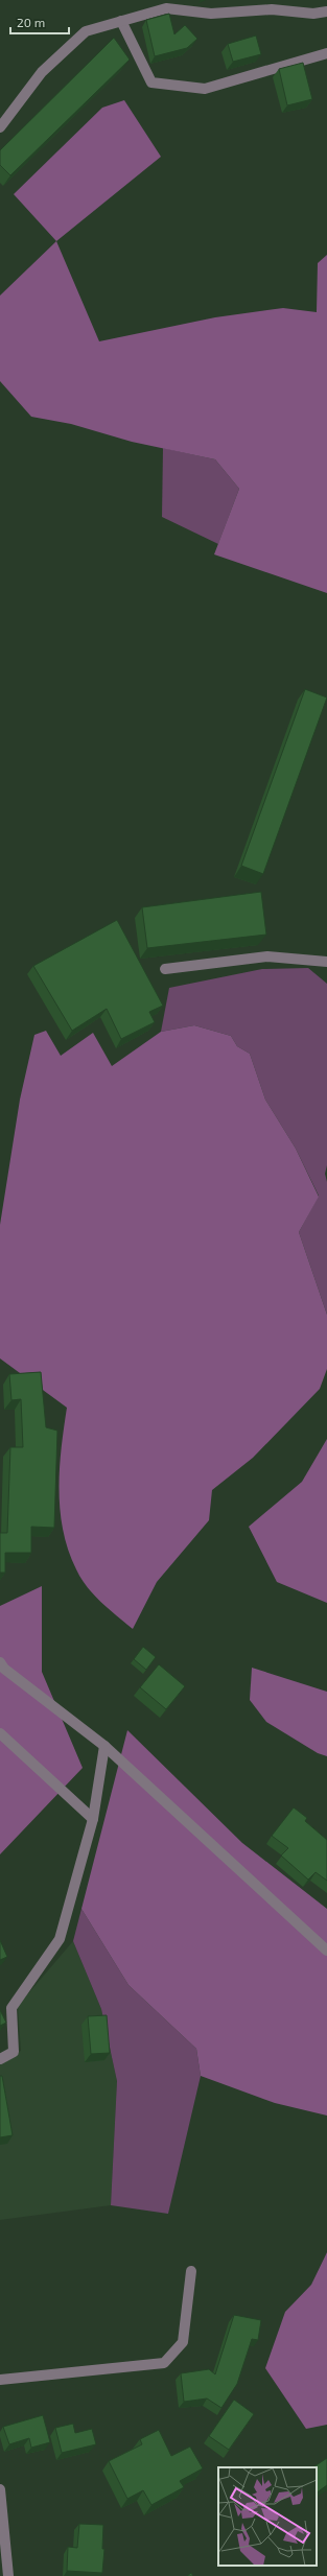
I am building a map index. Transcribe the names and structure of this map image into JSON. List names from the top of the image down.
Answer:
{
  "scale_bar": "20 m"
}
